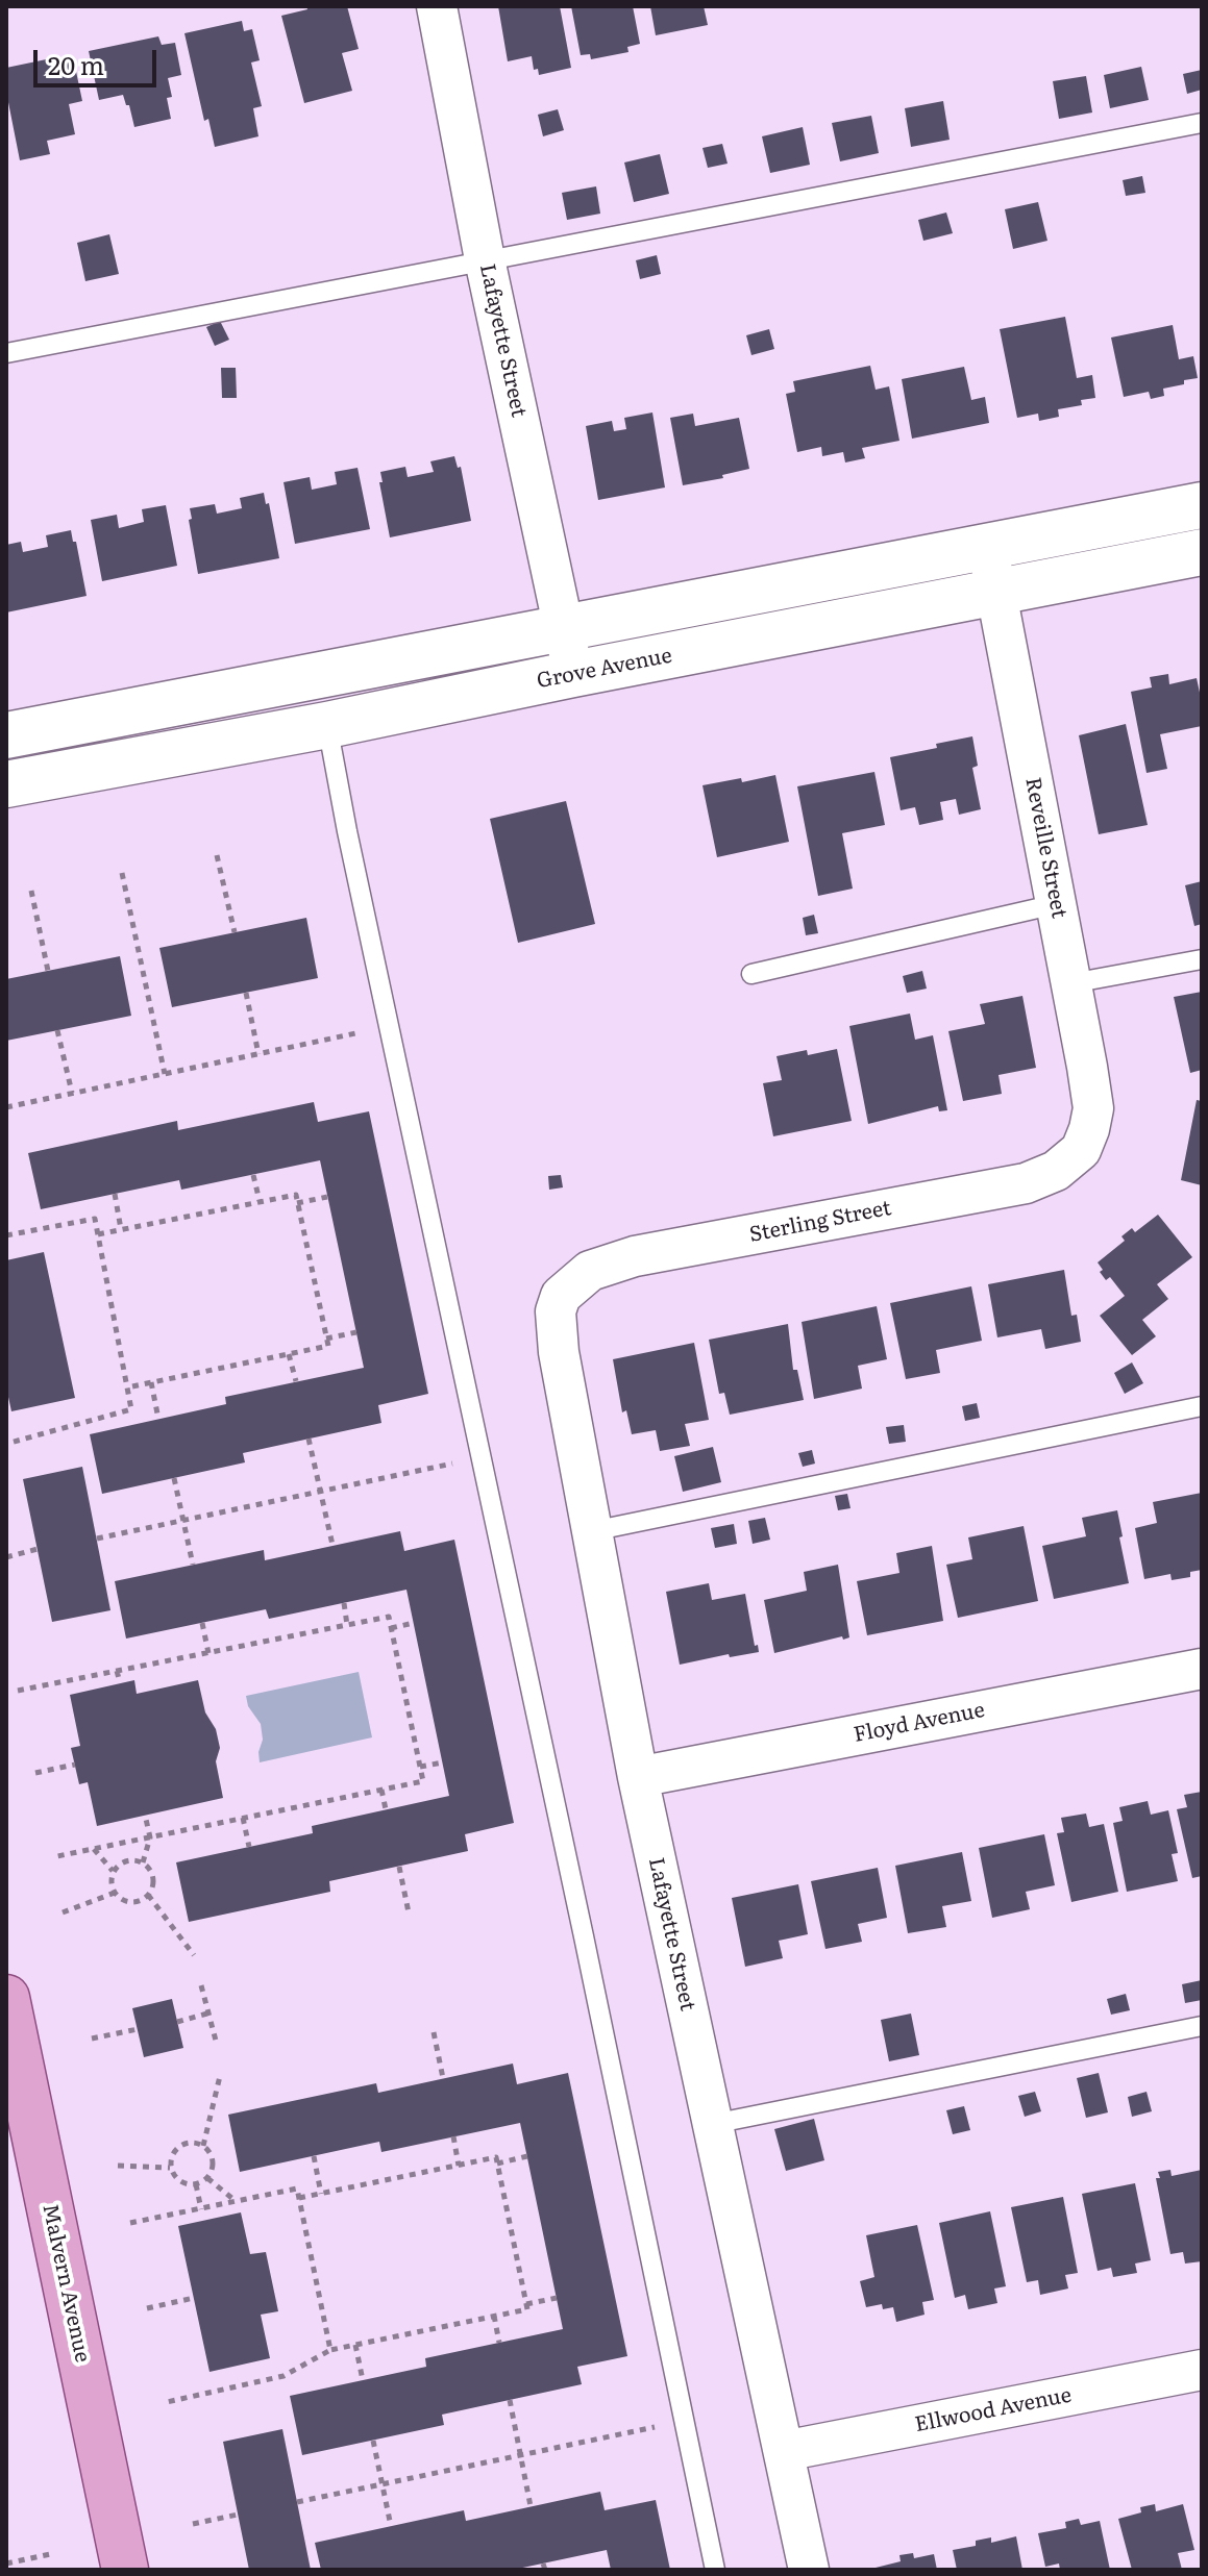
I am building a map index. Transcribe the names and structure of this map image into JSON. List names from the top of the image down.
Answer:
{
  "streets": {
    "main road": ["Grove Avenue", "Malvern Avenue"],
    "street": [
      "Lafayette Street",
      "Reveille Street",
      "Sterling Street",
      "Floyd Avenue",
      "Ellwood Avenue"
    ]
  },
  "crossings": [
    ["Lafayette Street", "Grove Avenue"],
    ["Lafayette Street", "Sterling Street"],
    ["Lafayette Street", "Floyd Avenue"],
    ["Lafayette Street", "Ellwood Avenue"],
    ["Grove Avenue", "Reveille Street"],
    ["Reveille Street", "Sterling Street"]
  ],
  "scale_bar": "20 m"
}
